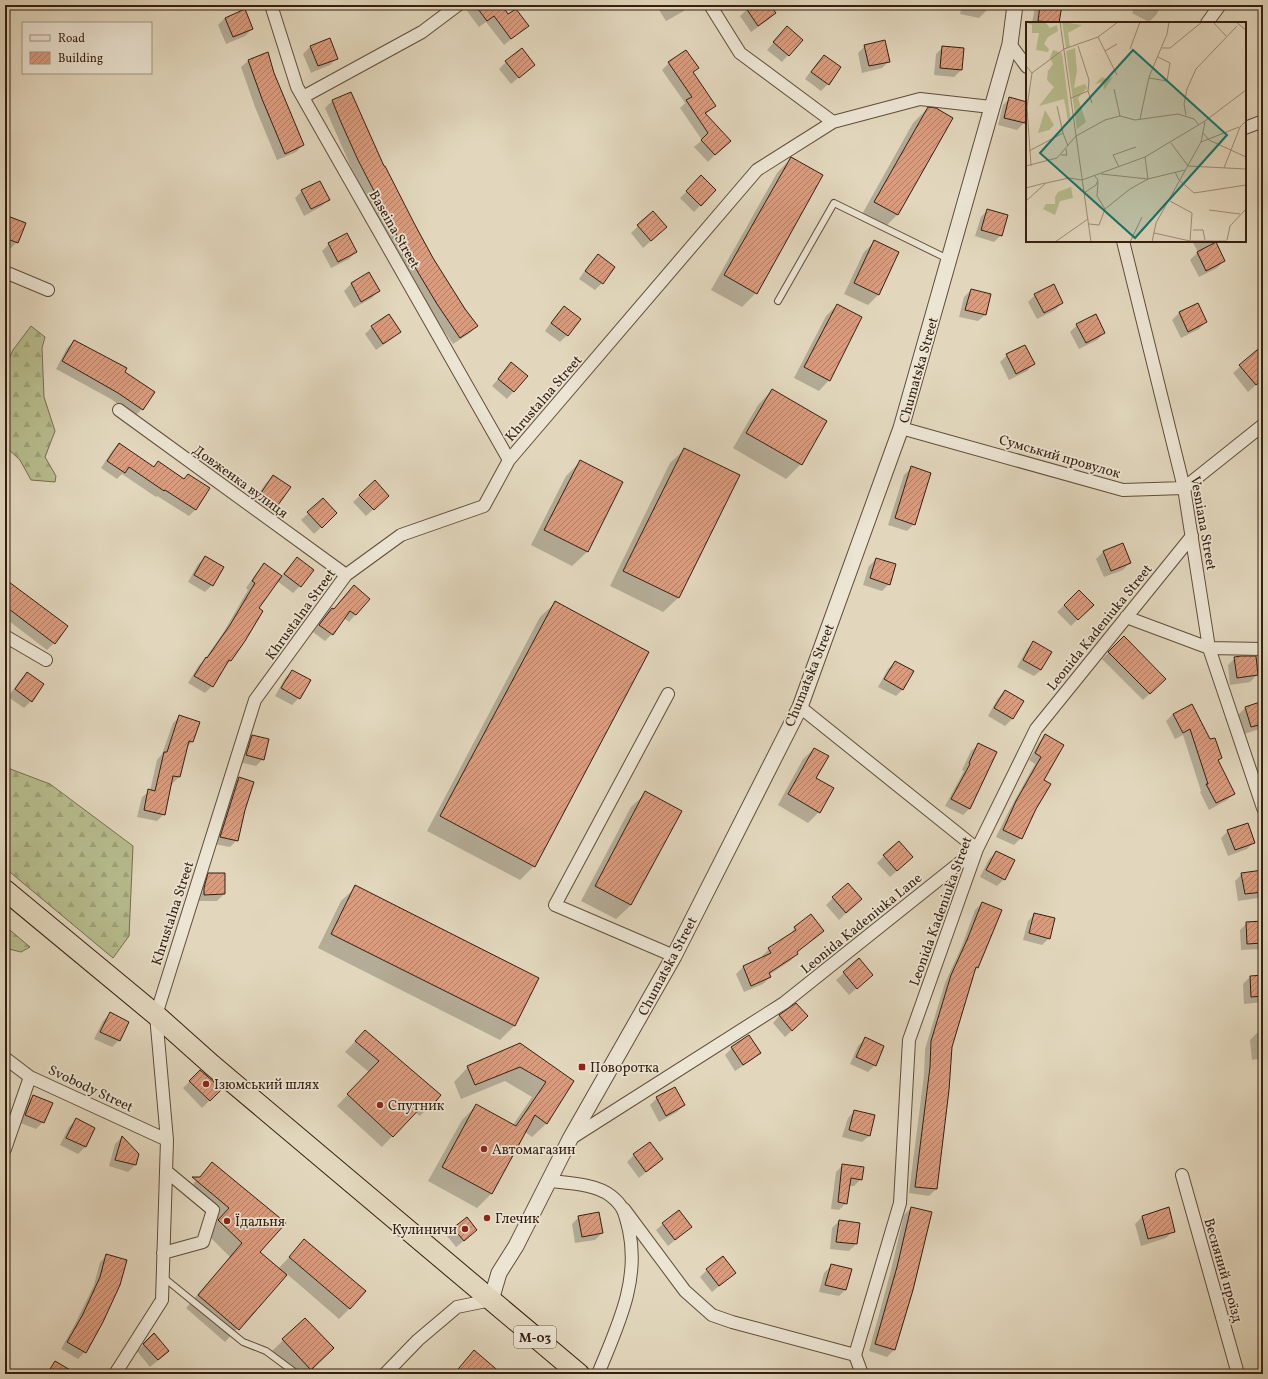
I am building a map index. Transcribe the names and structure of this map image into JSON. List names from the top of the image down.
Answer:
{
  "streets": {
    "highway": ["М-03"],
    "street": [
      "Baseina Street",
      "Chumatska Street",
      "Khrustalna Street",
      "Сумський провулок",
      "Довженка вулиця",
      "Vesniana Street",
      "Leonida Kadeniuka Street",
      "Leonida Kadeniuka Lane",
      "Svobody Street",
      "Весняний проїзд"
    ]
  },
  "crossings": [
    ["Baseina Street", "Khrustalna Street"],
    ["Chumatska Street", "Khrustalna Street"],
    ["Chumatska Street", "Сумський провулок"],
    ["Chumatska Street", "Leonida Kadeniuka Lane"],
    ["Chumatska Street", "М-03"],
    ["Khrustalna Street", "Довженка вулиця"],
    ["Khrustalna Street", "М-03"],
    ["Сумський провулок", "Vesniana Street"],
    ["Vesniana Street", "Leonida Kadeniuka Street"],
    ["Leonida Kadeniuka Street", "Leonida Kadeniuka Lane"]
  ],
  "places": {
    "transit": ["Поворотка"],
    "other": [
      "Ізюмський шлях",
      "Спутник",
      "Автомагазин",
      "Глечик",
      "Їдальня",
      "Кулиничи"
    ]
  },
  "legend": ["Road", "Building"]
}
